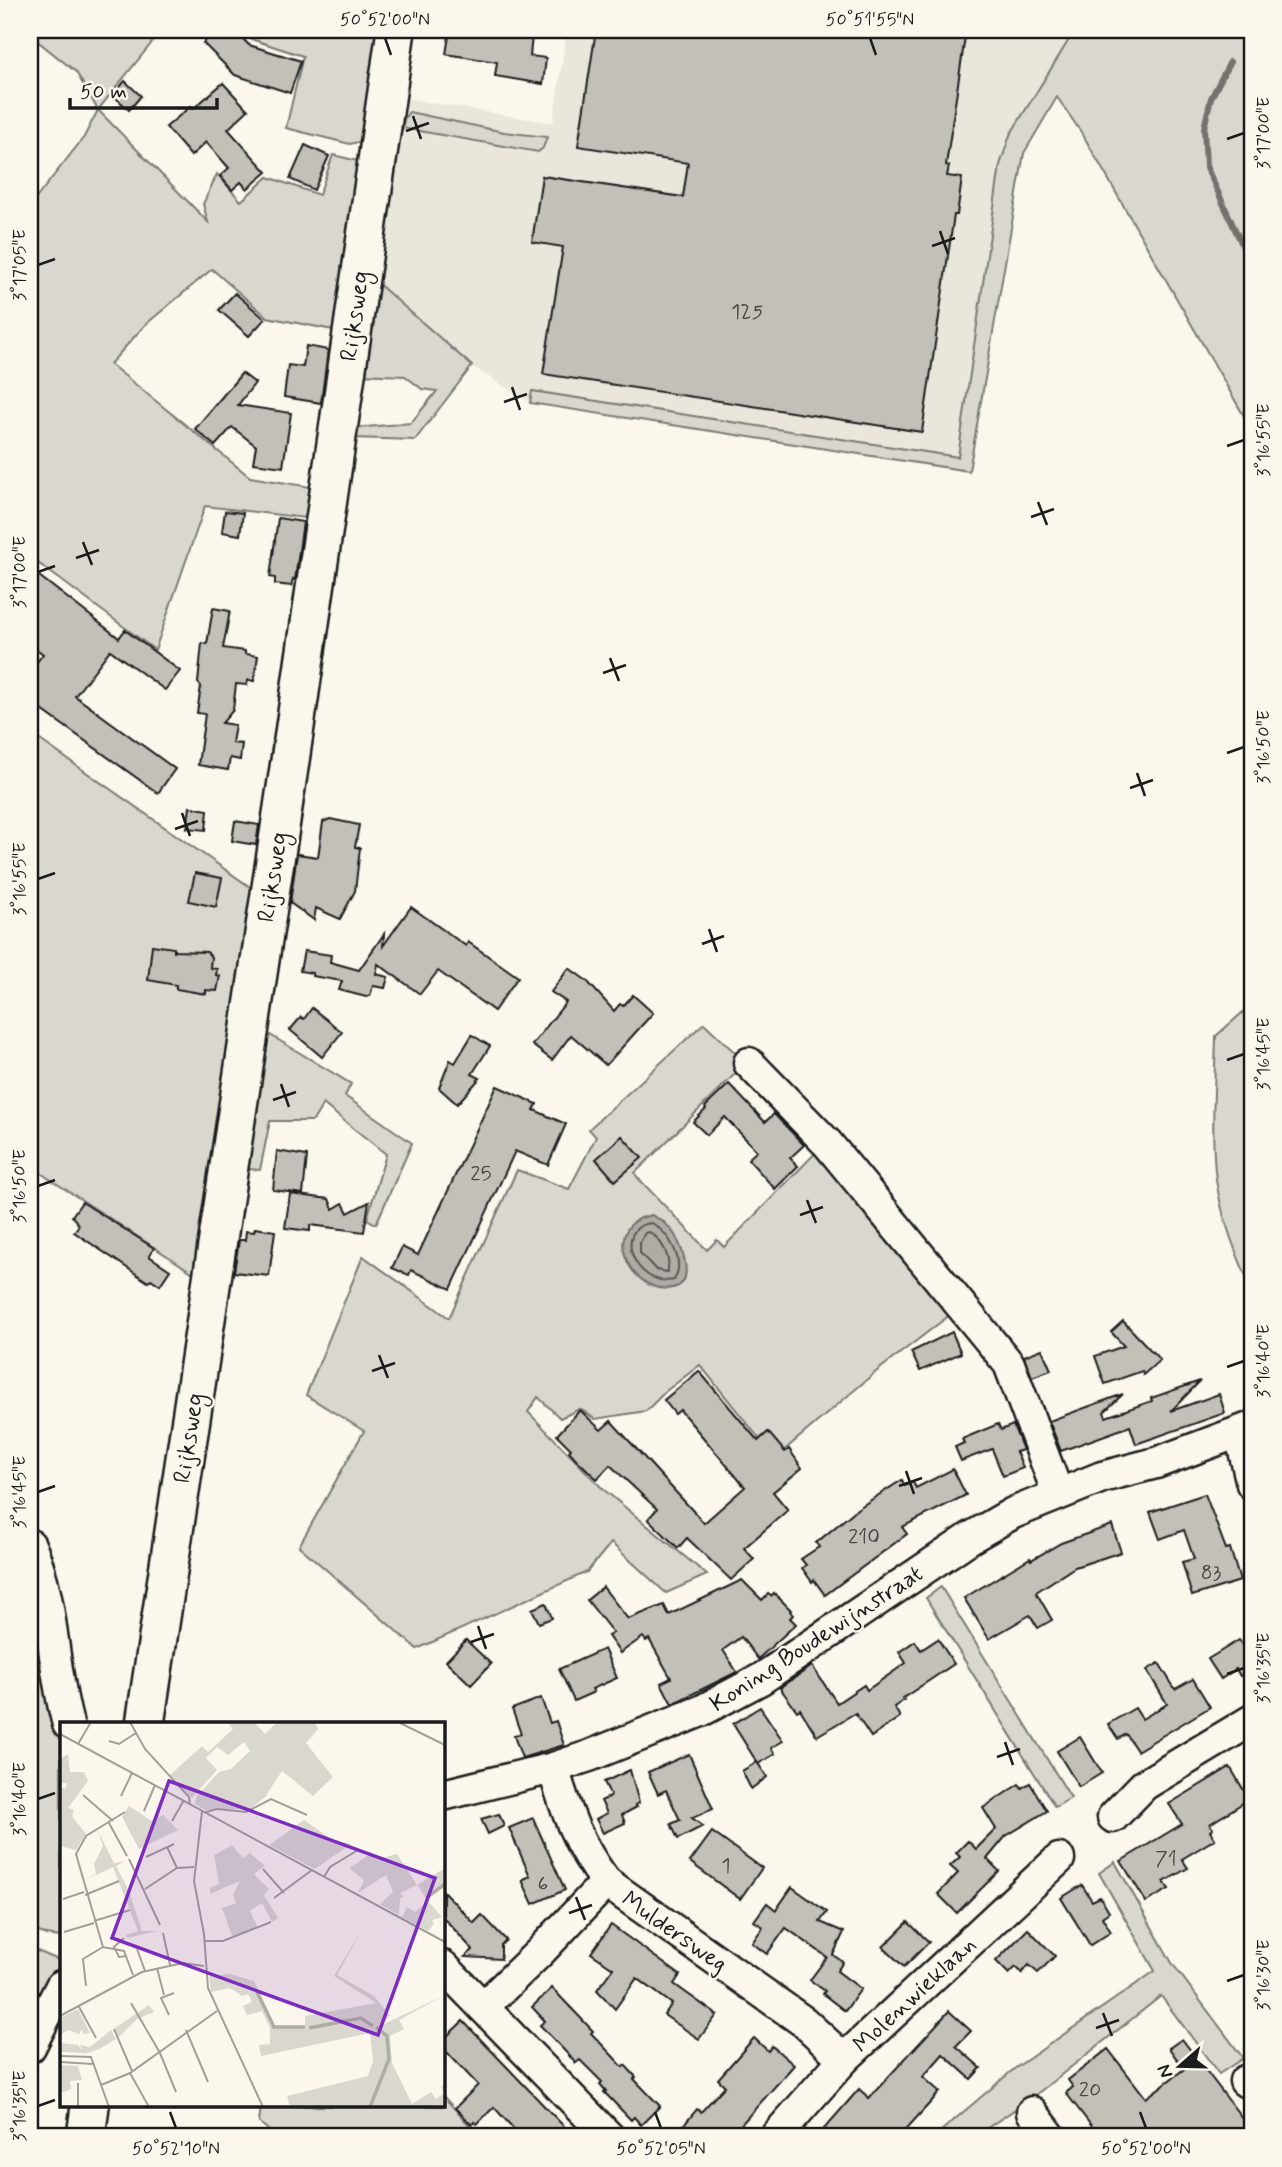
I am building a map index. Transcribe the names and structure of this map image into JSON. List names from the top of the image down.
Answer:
{
  "streets": {
    "main road": ["Rijksweg"],
    "street": ["Koning Boudewijnstraat", "Muldersweg", "Molenwieklaan"]
  },
  "crossings": [
    ["Koning Boudewijnstraat", "Muldersweg"],
    ["Muldersweg", "Molenwieklaan"]
  ],
  "house_numbers": [
    "125",
    "25",
    "210",
    "83",
    "71",
    "1",
    "6",
    "20"
  ],
  "scale_bar": "50 m",
  "north": "left",
  "coordinates": [
    "50°52'00\"N",
    "50°51'55\"N",
    "3°17'00\"E",
    "3°17'05\"E",
    "3°16'55\"E",
    "3°16'50\"E",
    "3°16'45\"E",
    "3°16'40\"E",
    "3°16'35\"E",
    "3°16'30\"E",
    "50°52'10\"N",
    "50°52'05\"N"
  ]
}
